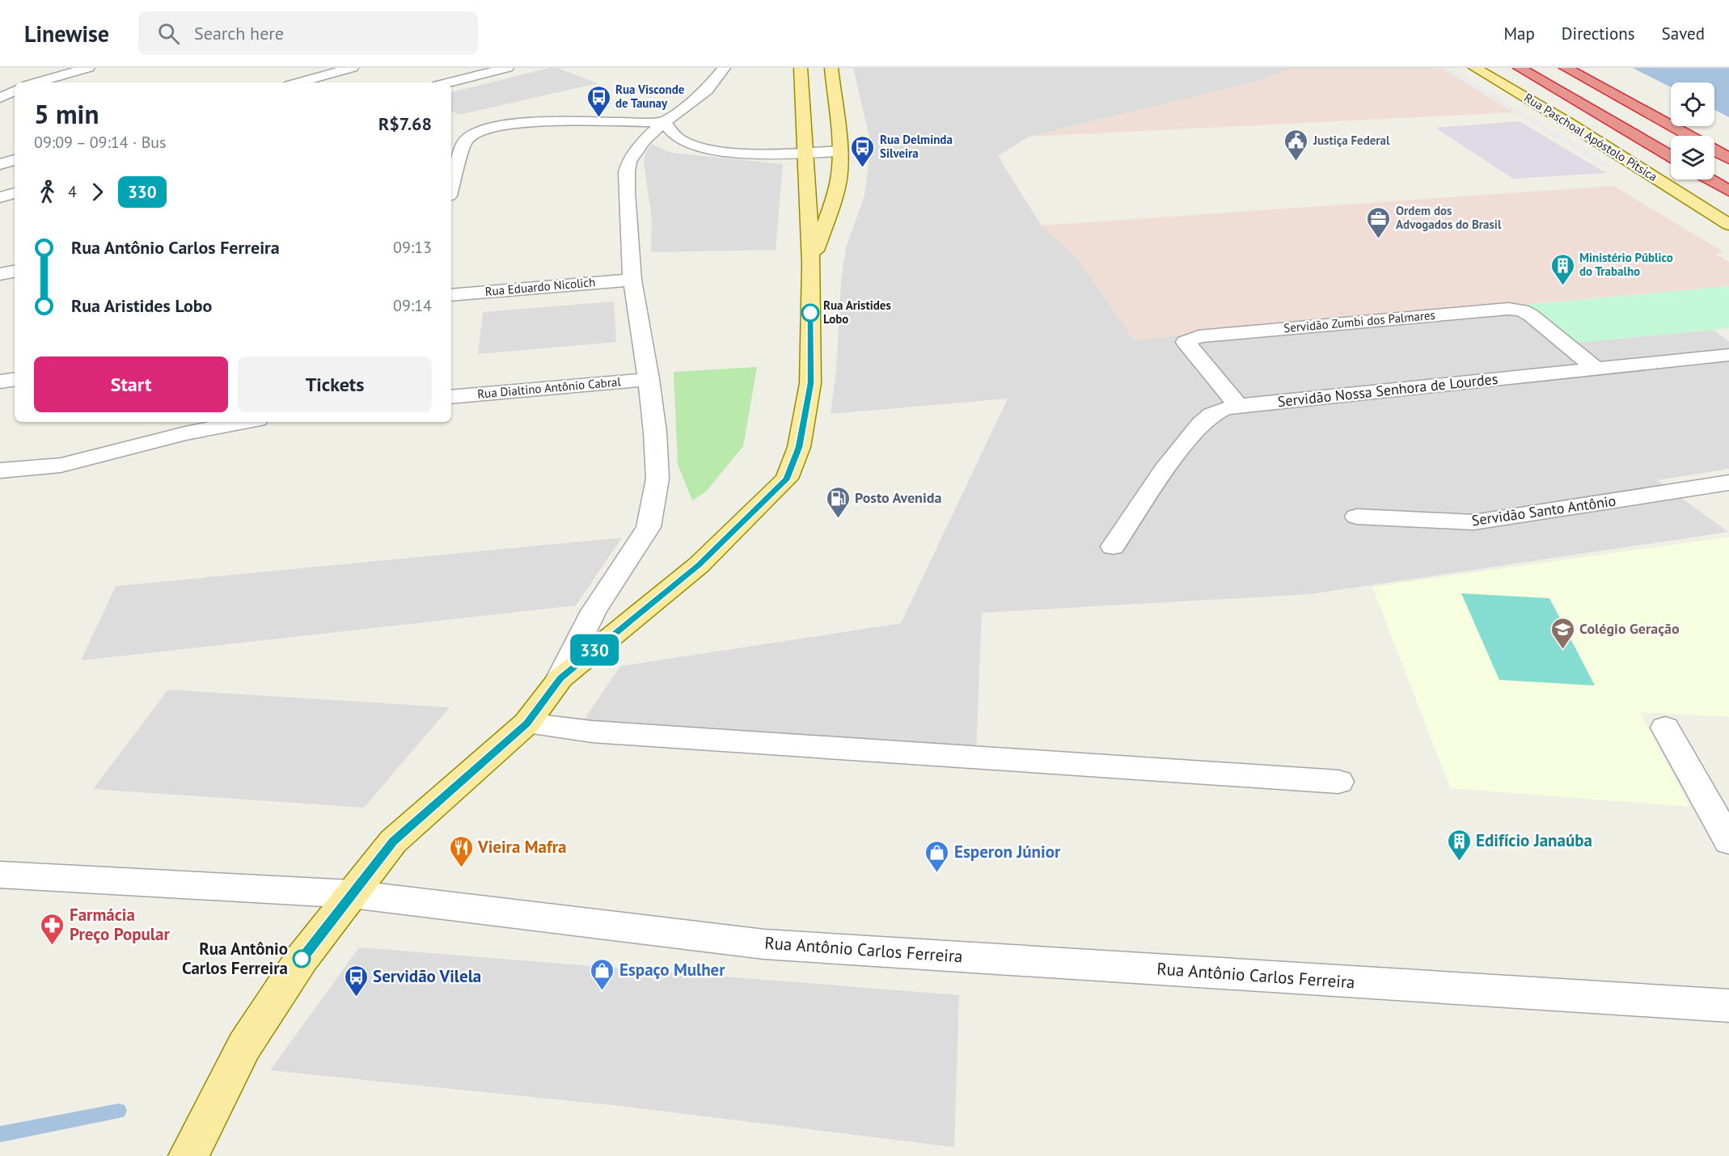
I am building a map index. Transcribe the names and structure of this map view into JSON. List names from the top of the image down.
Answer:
{
  "streets": {
    "main road": ["Rua Paschoal Apóstolo Pítsica"],
    "street": [
      "Rua Eduardo Nicolich",
      "Servidão Zumbi dos Palmares",
      "Rua Dialtino Antônio Cabral",
      "Servidão Nossa Senhora de Lourdes",
      "Servidão Santo Antônio",
      "Rua Antônio Carlos Ferreira"
    ]
  },
  "crossings": [
    ["Servidão Zumbi dos Palmares", "Servidão Nossa Senhora de Lourdes"]
  ],
  "places": {
    "bus stop": ["Rua Visconde de Taunay", "Rua Delminda Silveira", "Servidão Vilela"],
    "public building": ["Justiça Federal"],
    "office": ["Ordem dos Advogados do Brasil"],
    "building": ["Ministério Público do Trabalho", "Edifício Janaúba"],
    "other": ["Rua Aristides Lobo", "Rua Antônio Carlos Ferreira"],
    "fuel station": ["Posto Avenida"],
    "school or university": ["Colégio Geração"],
    "restaurant": ["Vieira Mafra"],
    "shop": ["Esperon Júnior", "Espaço Mulher"],
    "pharmacy": ["Farmácia Preço Popular"]
  },
  "lines": ["bus line 330"],
  "page": {
    "header": "Linewise",
    "search": "Search here",
    "nav": ["Map", "Directions", "Saved"],
    "on_map": "330",
    "heading": ["5 min", "09:09 – 09:14 · Bus", "R$7.68"],
    "legs": ["4", "330"],
    "list": [
      {
        "name": "Rua Antônio Carlos Ferreira",
        "value": "09:13"
      },
      {
        "name": "Rua Aristides Lobo",
        "value": "09:14"
      }
    ],
    "buttons": ["Start", "Tickets"]
  }
}
